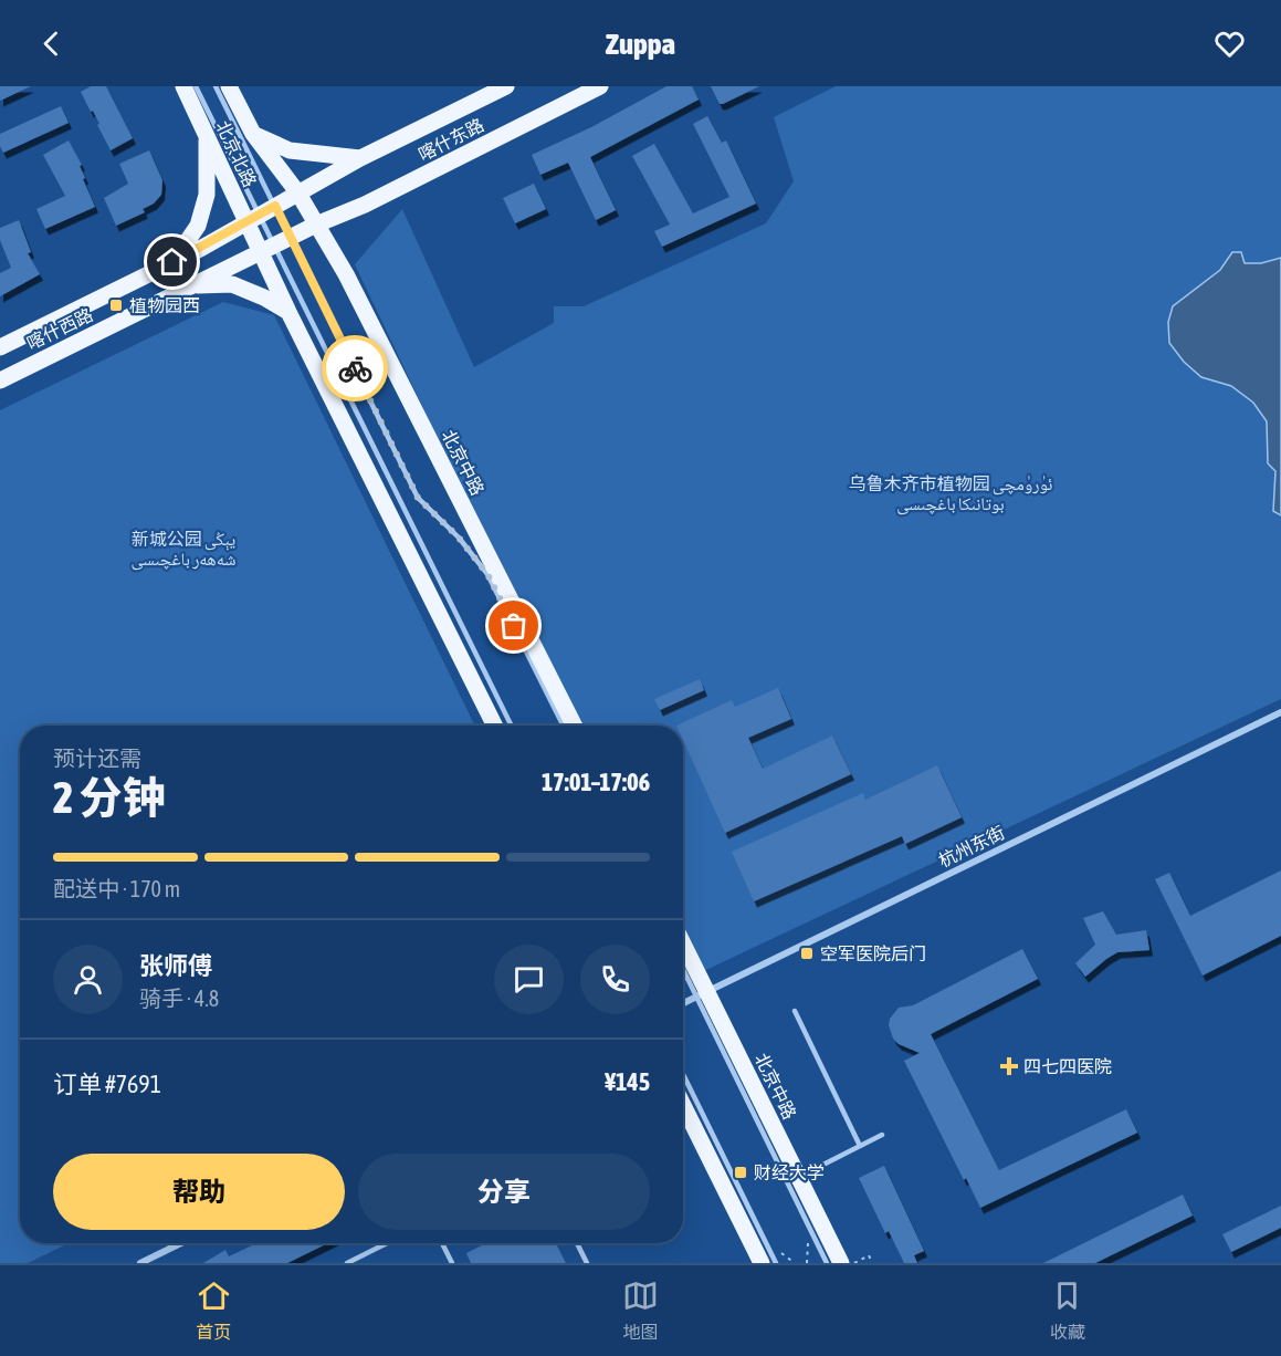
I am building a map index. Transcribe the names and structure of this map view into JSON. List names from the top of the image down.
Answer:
{
  "streets": {
    "main road": [
      "喀什东路",
      "北京北路",
      "喀什西路",
      "北京中路"
    ],
    "street": ["杭州东街"]
  },
  "crossings": [
    ["喀什东路", "北京北路"],
    ["喀什东路", "喀什西路"],
    ["喀什东路", "北京中路"],
    ["北京北路", "喀什西路"],
    ["北京北路", "北京中路"],
    ["喀什西路", "北京中路"],
    ["北京中路", "杭州东街"]
  ],
  "parks": ["乌鲁木齐市植物园 ئۈرۈمچى بوتانىكا باغچىسى", "新城公园 يېڭى شەھەر باغچىسى"],
  "places": {
    "transit": ["植物园西", "空军医院后门", "财经大学"],
    "health": ["四七四医院"]
  },
  "page": {
    "header": "Zuppa",
    "heading": ["2 分钟", "预计还需", "17:01–17:06"],
    "panel": [
      "张师傅",
      "骑手 · 4.8",
      "订单 #7691",
      "¥145"
    ],
    "bar": "配送中 · 170 m",
    "buttons": ["帮助", "分享"],
    "tabs": ["首页", "地图", "收藏"]
  }
}
